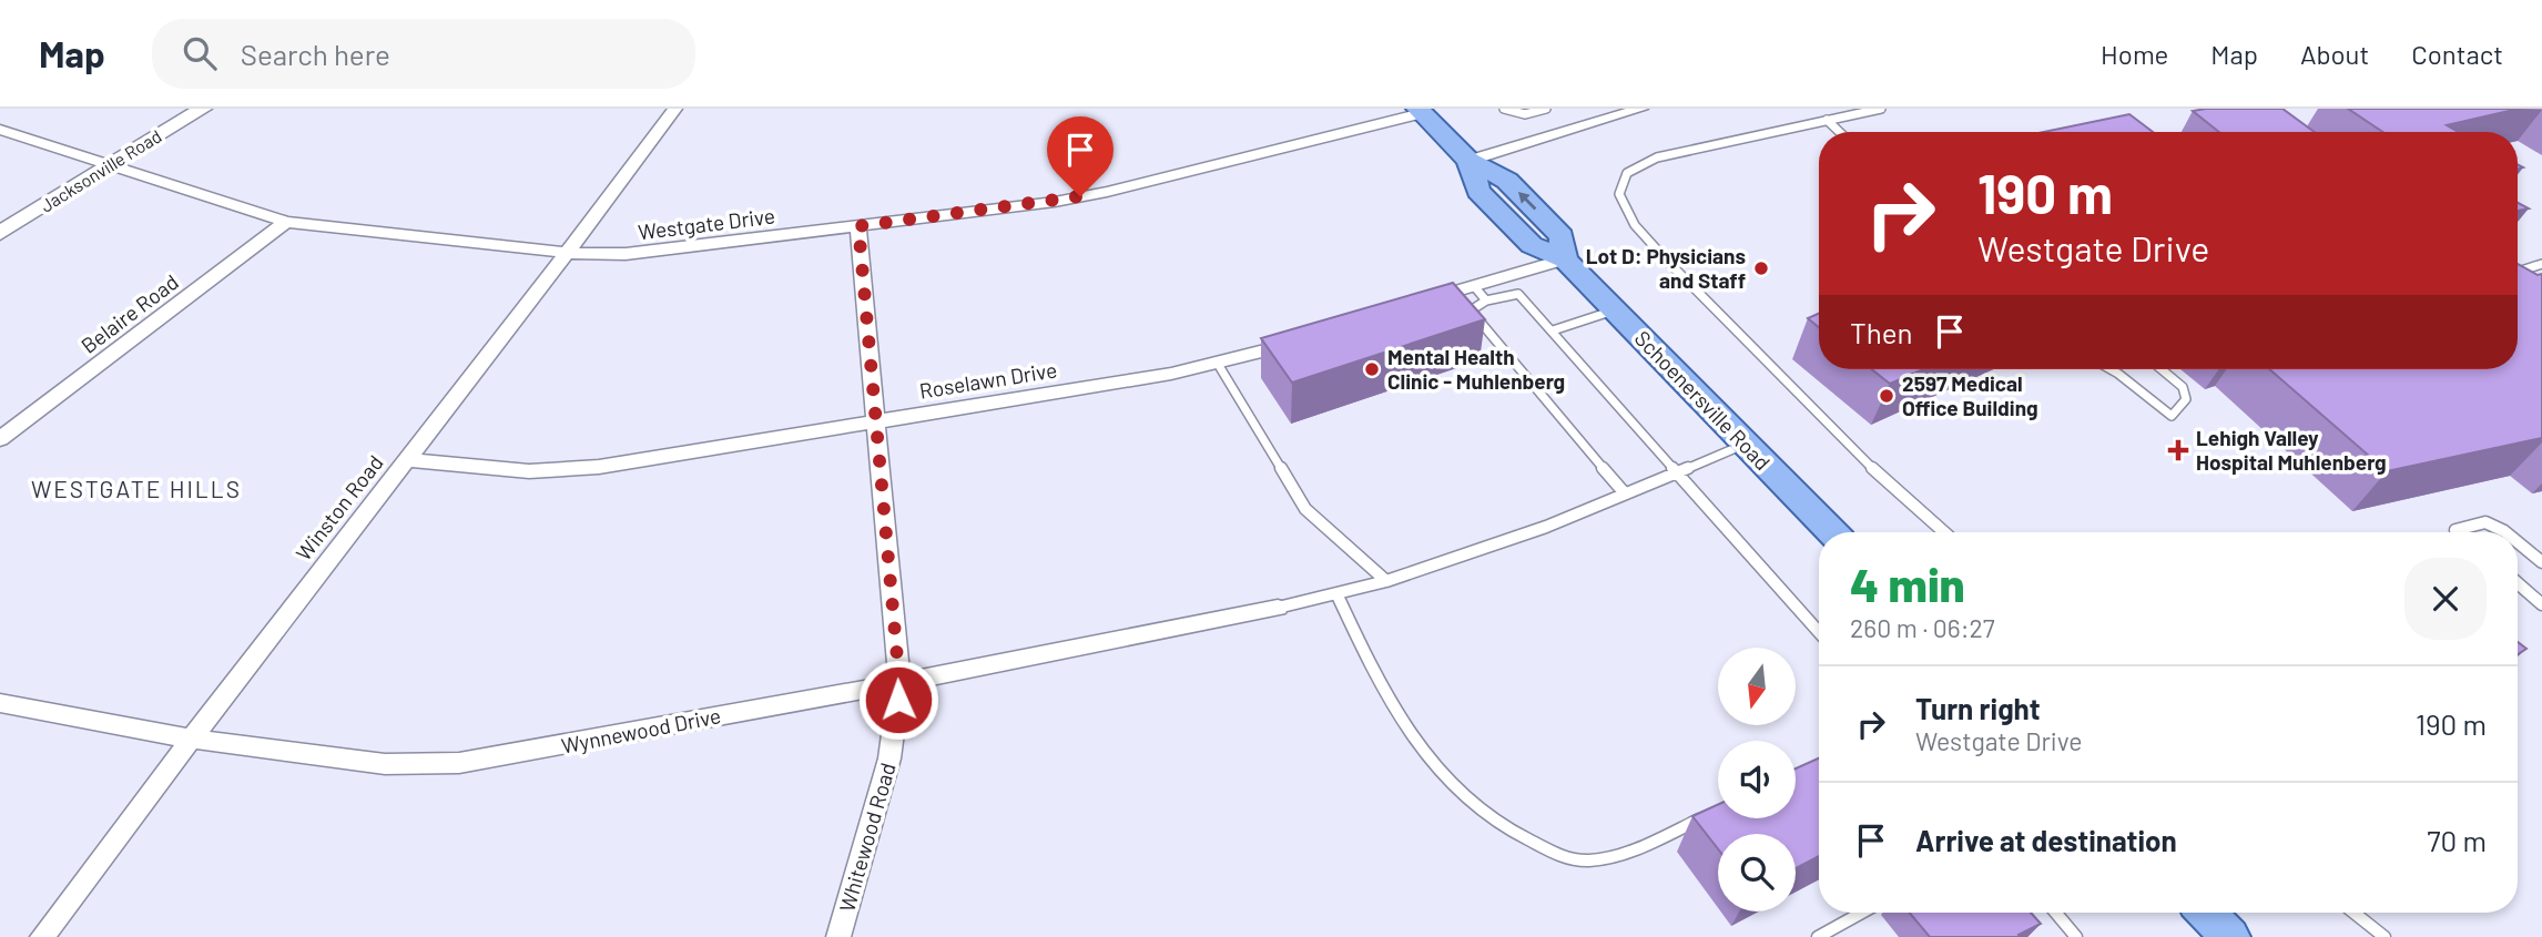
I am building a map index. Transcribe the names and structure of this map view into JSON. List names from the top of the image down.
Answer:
{
  "streets": {
    "main road": ["Schoenersville Road"],
    "street": [
      "Jacksonville Road",
      "Westgate Drive",
      "Belaire Road",
      "Roselawn Drive",
      "Winston Road",
      "Wynnewood Drive",
      "Whitewood Road"
    ]
  },
  "crossings": [
    ["Jacksonville Road", "Westgate Drive"],
    ["Westgate Drive", "Belaire Road"],
    ["Westgate Drive", "Schoenersville Road"],
    ["Westgate Drive", "Winston Road"],
    ["Westgate Drive", "Whitewood Road"],
    ["Roselawn Drive", "Winston Road"],
    ["Roselawn Drive", "Whitewood Road"],
    ["Winston Road", "Wynnewood Drive"],
    ["Wynnewood Drive", "Whitewood Road"]
  ],
  "districts": ["WESTGATE HILLS"],
  "places": {
    "other": ["Lot D: Physicians and Staff", "Mental Health Clinic - Muhlenberg", "2597 Medical Office Building"],
    "health": ["Lehigh Valley Hospital Muhlenberg"]
  },
  "north": "bottom",
  "page": {
    "header": "Map",
    "search": "Search here",
    "nav": [
      "Home",
      "Map",
      "About",
      "Contact"
    ],
    "turn": ["190 m", "Westgate Drive"],
    "then": "Then",
    "heading": ["4 min", "260 m · 06:27"],
    "list": [
      {
        "name": "Turn right",
        "note": "Westgate Drive",
        "value": "190 m"
      },
      {
        "name": "Arrive at destination",
        "value": "70 m"
      }
    ]
  }
}
